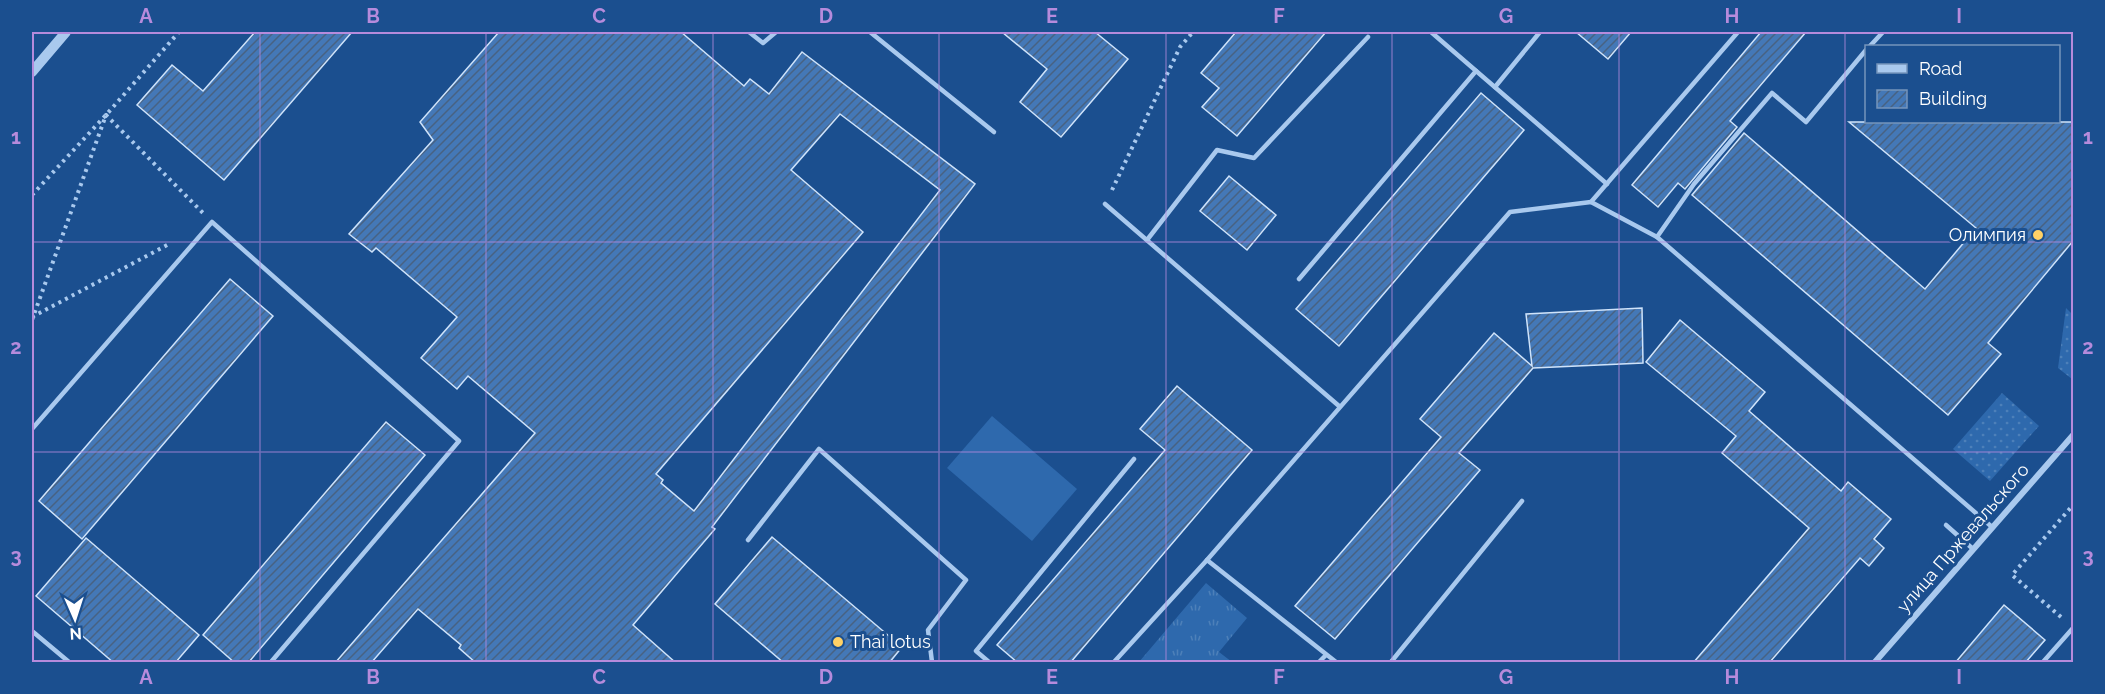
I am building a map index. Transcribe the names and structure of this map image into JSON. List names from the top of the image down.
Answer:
{
  "streets": {
    "street": ["улица Пржевальского"]
  },
  "places": ["Олимпия", "Thai lotus"],
  "legend": ["Road", "Building"],
  "north": "bottom",
  "grid": {
    "columns": [
      "A",
      "B",
      "C",
      "D",
      "E",
      "F",
      "G",
      "H",
      "I"
    ],
    "rows": ["1", "2", "3"]
  }
}
